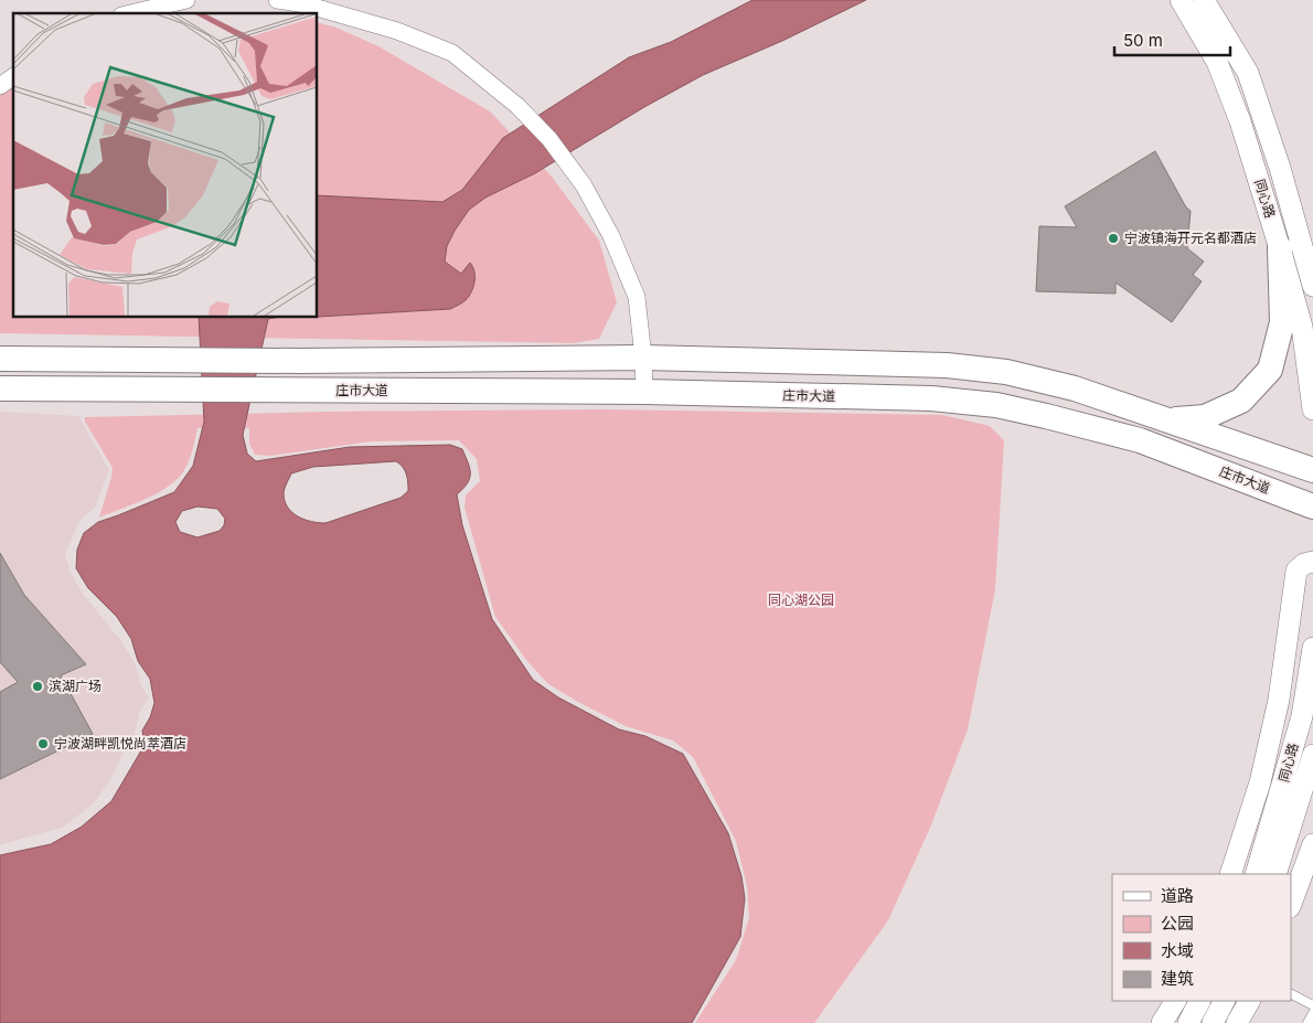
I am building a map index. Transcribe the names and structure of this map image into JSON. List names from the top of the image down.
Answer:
{
  "streets": {
    "main road": ["庄市大道"],
    "street": ["同心路"]
  },
  "parks": ["同心湖公园"],
  "places": ["宁波镇海开元名都酒店", "滨湖广场", "宁波湖畔凯悦尚萃酒店"],
  "legend": [
    "道路",
    "公园",
    "水域",
    "建筑"
  ],
  "scale_bar": "50 m"
}
